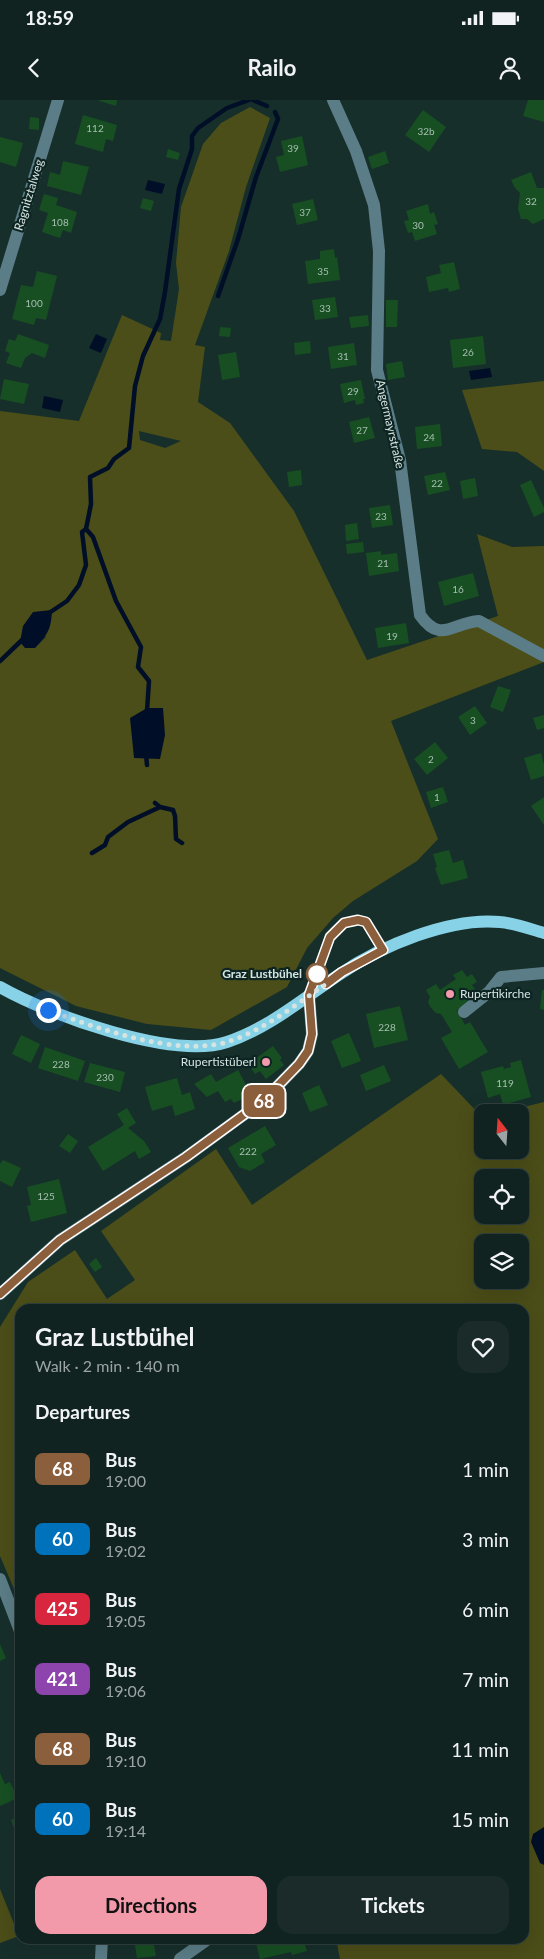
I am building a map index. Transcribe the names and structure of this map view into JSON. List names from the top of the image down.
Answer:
{
  "streets": {
    "street": ["Ragnitztalweg", "Angermayrstraße"]
  },
  "places": ["Graz Lustbühel", "Rupertikirche", "Rupertistüberl"],
  "lines": ["bus line 68"],
  "house_numbers": [
    "112",
    "32b",
    "39",
    "32",
    "37",
    "108",
    "30",
    "35",
    "100",
    "33",
    "26",
    "31",
    "29",
    "27",
    "24",
    "22",
    "23",
    "21",
    "16",
    "19",
    "3",
    "2",
    "1",
    "228",
    "228",
    "230",
    "119",
    "222",
    "125"
  ],
  "north": "top",
  "page": {
    "status": "18:59",
    "header": "Railo",
    "on_map": "68",
    "heading": [
      ["Graz Lustbühel", "Walk · 2 min · 140 m"],
      "Departures"
    ],
    "list": [
      {
        "mark": "68",
        "name": "Bus",
        "note": "19:00",
        "value": "1 min"
      },
      {
        "mark": "60",
        "name": "Bus",
        "note": "19:02",
        "value": "3 min"
      },
      {
        "mark": "425",
        "name": "Bus",
        "note": "19:05",
        "value": "6 min"
      },
      {
        "mark": "421",
        "name": "Bus",
        "note": "19:06",
        "value": "7 min"
      },
      {
        "mark": "68",
        "name": "Bus",
        "note": "19:10",
        "value": "11 min"
      },
      {
        "mark": "60",
        "name": "Bus",
        "note": "19:14",
        "value": "15 min"
      }
    ],
    "buttons": ["Directions", "Tickets"]
  }
}
